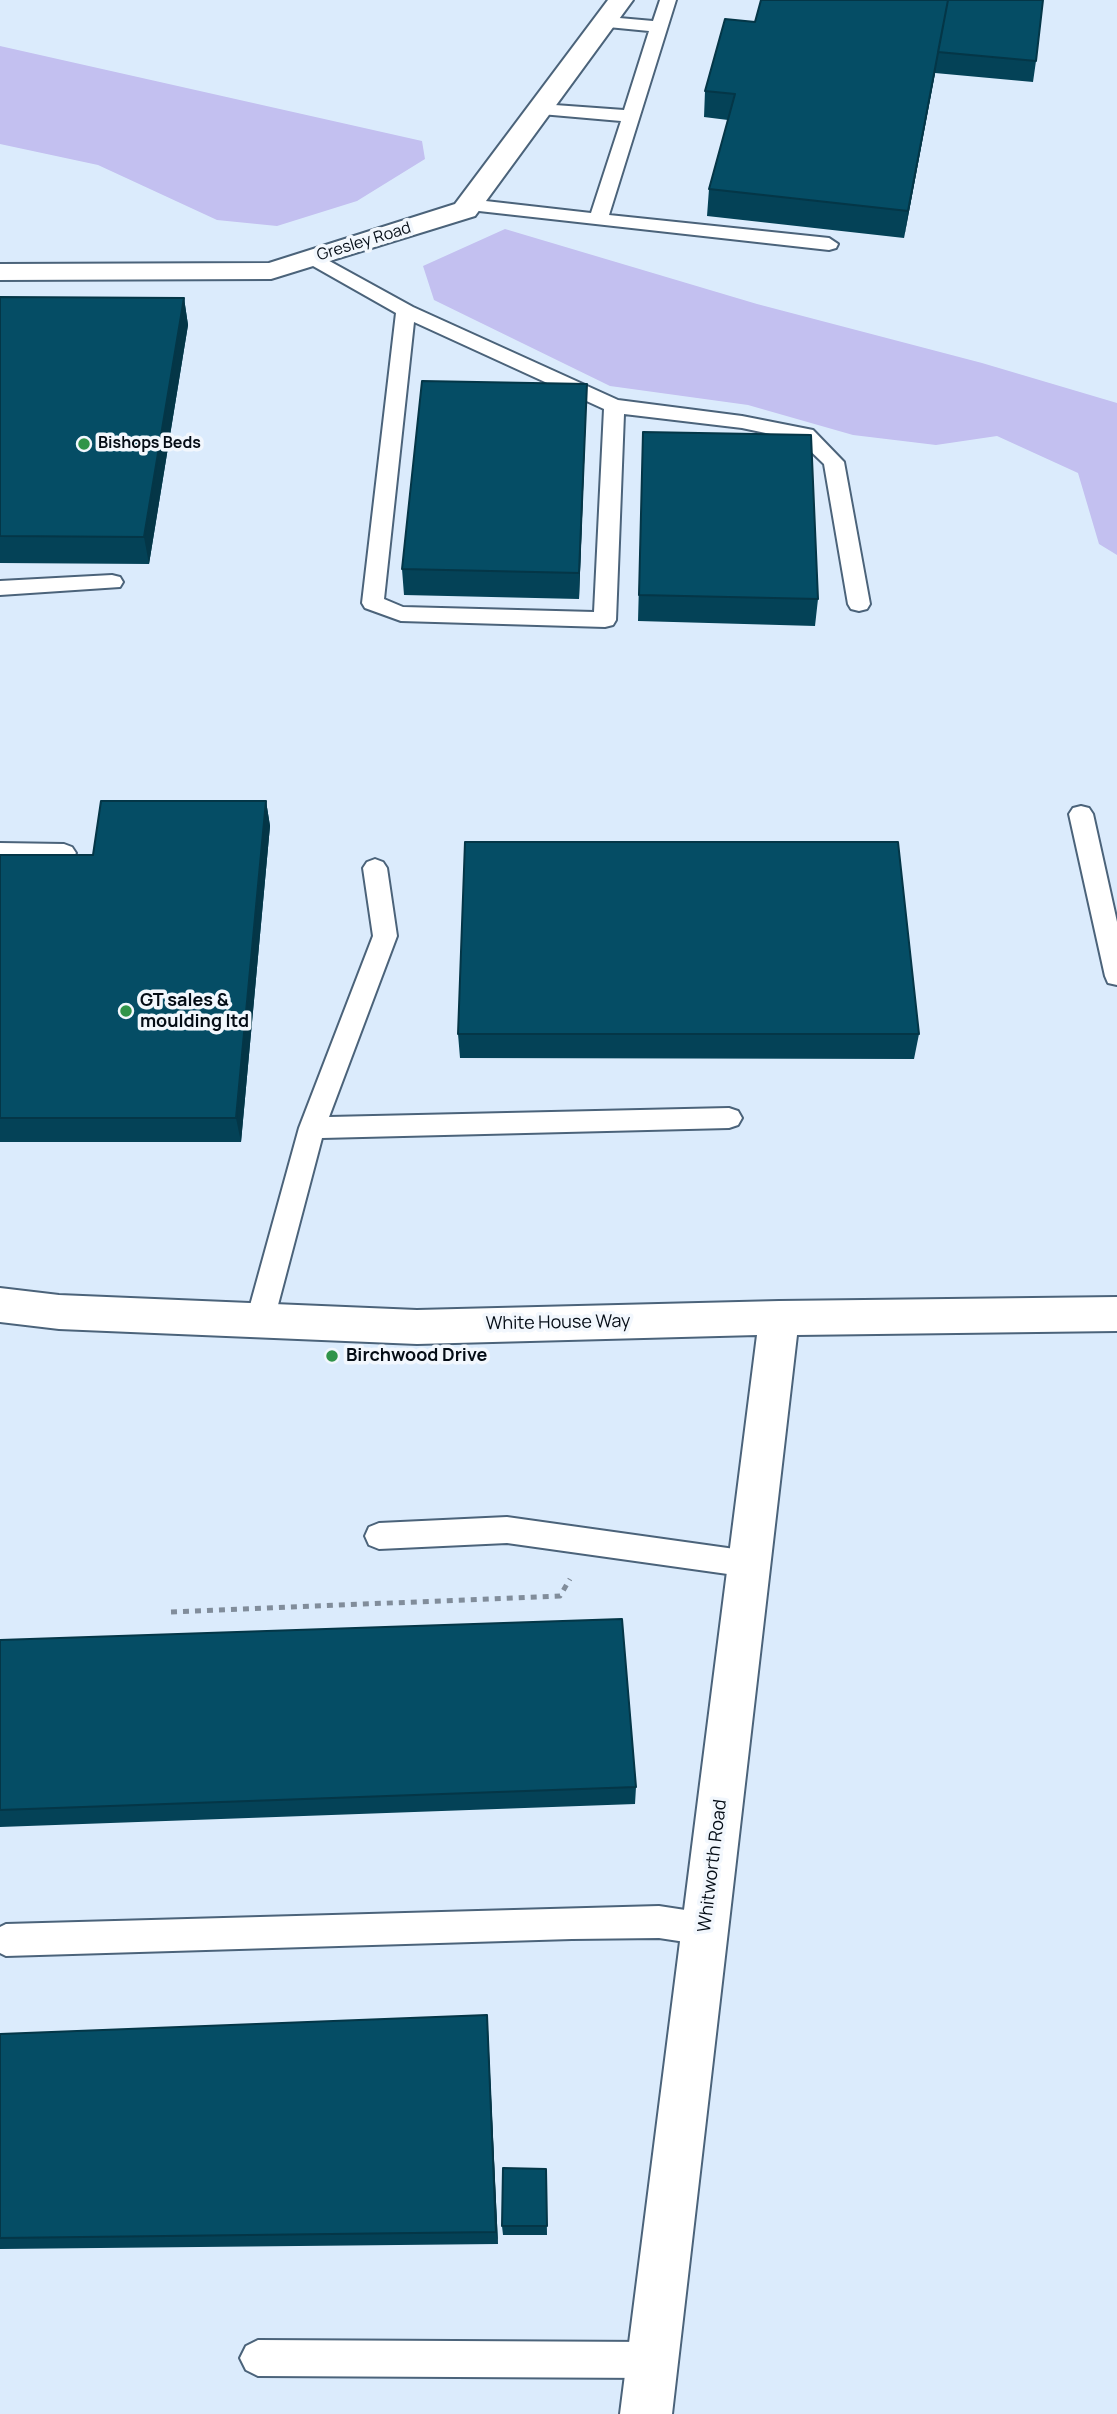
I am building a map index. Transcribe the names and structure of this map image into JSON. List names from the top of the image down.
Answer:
{
  "streets": {
    "street": ["Gresley Road", "White House Way", "Whitworth Road"]
  },
  "crossings": [
    ["White House Way", "Whitworth Road"]
  ],
  "places": ["Bishops Beds", "GT sales & moulding ltd", "Birchwood Drive"]
}
